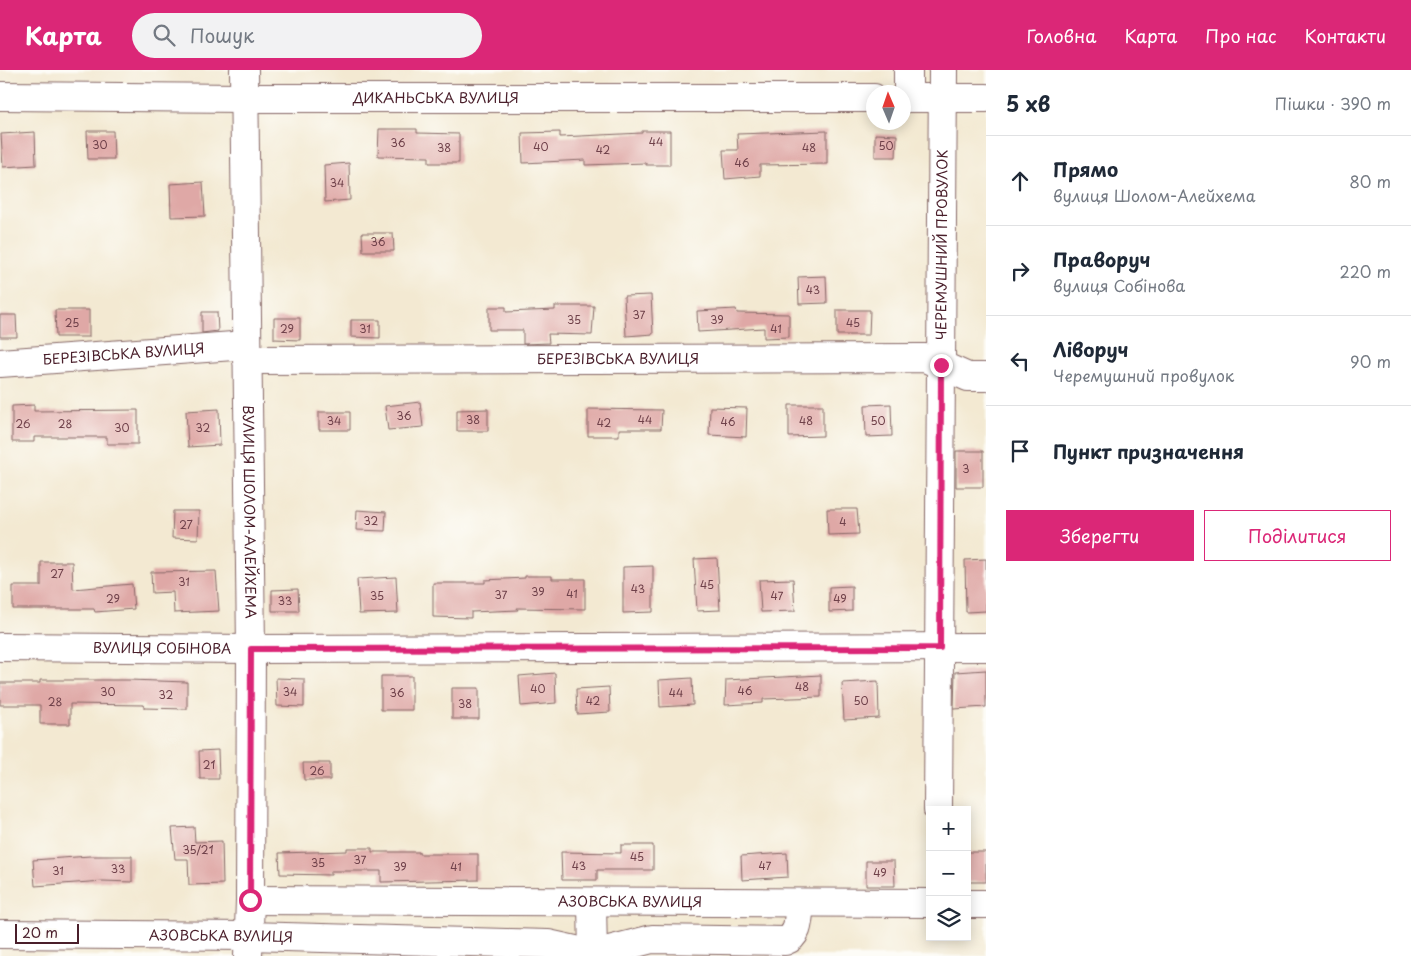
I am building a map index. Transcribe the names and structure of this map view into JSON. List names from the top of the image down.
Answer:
{
  "streets": {
    "street": [
      "ДИКАНЬСЬКА ВУЛИЦЯ",
      "ЧЕРЕМУШНИЙ ПРОВУЛОК",
      "БЕРЕЗІВСЬКА ВУЛИЦЯ",
      "ВУЛИЦЯ ШОЛОМ-АЛЕЙХЕМА",
      "ВУЛИЦЯ СОБІНОВА",
      "АЗОВСЬКА ВУЛИЦЯ"
    ]
  },
  "crossings": [
    ["ДИКАНЬСЬКА ВУЛИЦЯ", "ВУЛИЦЯ ШОЛОМ-АЛЕЙХЕМА"],
    ["ЧЕРЕМУШНИЙ ПРОВУЛОК", "БЕРЕЗІВСЬКА ВУЛИЦЯ"],
    ["ЧЕРЕМУШНИЙ ПРОВУЛОК", "ВУЛИЦЯ СОБІНОВА"],
    ["БЕРЕЗІВСЬКА ВУЛИЦЯ", "ВУЛИЦЯ ШОЛОМ-АЛЕЙХЕМА"],
    ["ВУЛИЦЯ ШОЛОМ-АЛЕЙХЕМА", "ВУЛИЦЯ СОБІНОВА"],
    ["ВУЛИЦЯ ШОЛОМ-АЛЕЙХЕМА", "АЗОВСЬКА ВУЛИЦЯ"]
  ],
  "house_numbers": [
    "44",
    "36",
    "30",
    "50",
    "40",
    "38",
    "48",
    "42",
    "46",
    "34",
    "36",
    "43",
    "37",
    "35",
    "39",
    "25",
    "45",
    "29",
    "31",
    "41",
    "36",
    "38",
    "44",
    "34",
    "48",
    "50",
    "46",
    "42",
    "26",
    "28",
    "30",
    "32",
    "3",
    "32",
    "4",
    "27",
    "27",
    "31",
    "45",
    "43",
    "39",
    "41",
    "37",
    "35",
    "47",
    "29",
    "49",
    "33",
    "48",
    "40",
    "46",
    "30",
    "34",
    "36",
    "44",
    "32",
    "42",
    "50",
    "28",
    "38",
    "21",
    "26",
    "35/21",
    "45",
    "37",
    "35",
    "43",
    "47",
    "39",
    "41",
    "33",
    "31",
    "49"
  ],
  "scale_bar": "20 m",
  "north": "top",
  "page": {
    "header": "Карта",
    "search": "Пошук",
    "nav": [
      "Головна",
      "Карта",
      "Про нас",
      "Контакти"
    ],
    "heading": ["5 хв", "Пішки · 390 m"],
    "list": [
      ["Прямо", "вулиця Шолом-Алейхема", "80 m"],
      ["Праворуч", "вулиця Собінова", "220 m"],
      ["Ліворуч", "Черемушний провулок", "90 m"],
      "Пункт призначення"
    ],
    "buttons": ["Зберегти", "Поділитися"],
    "map_buttons": ["+", "−"],
    "scale": "20 m"
  }
}
